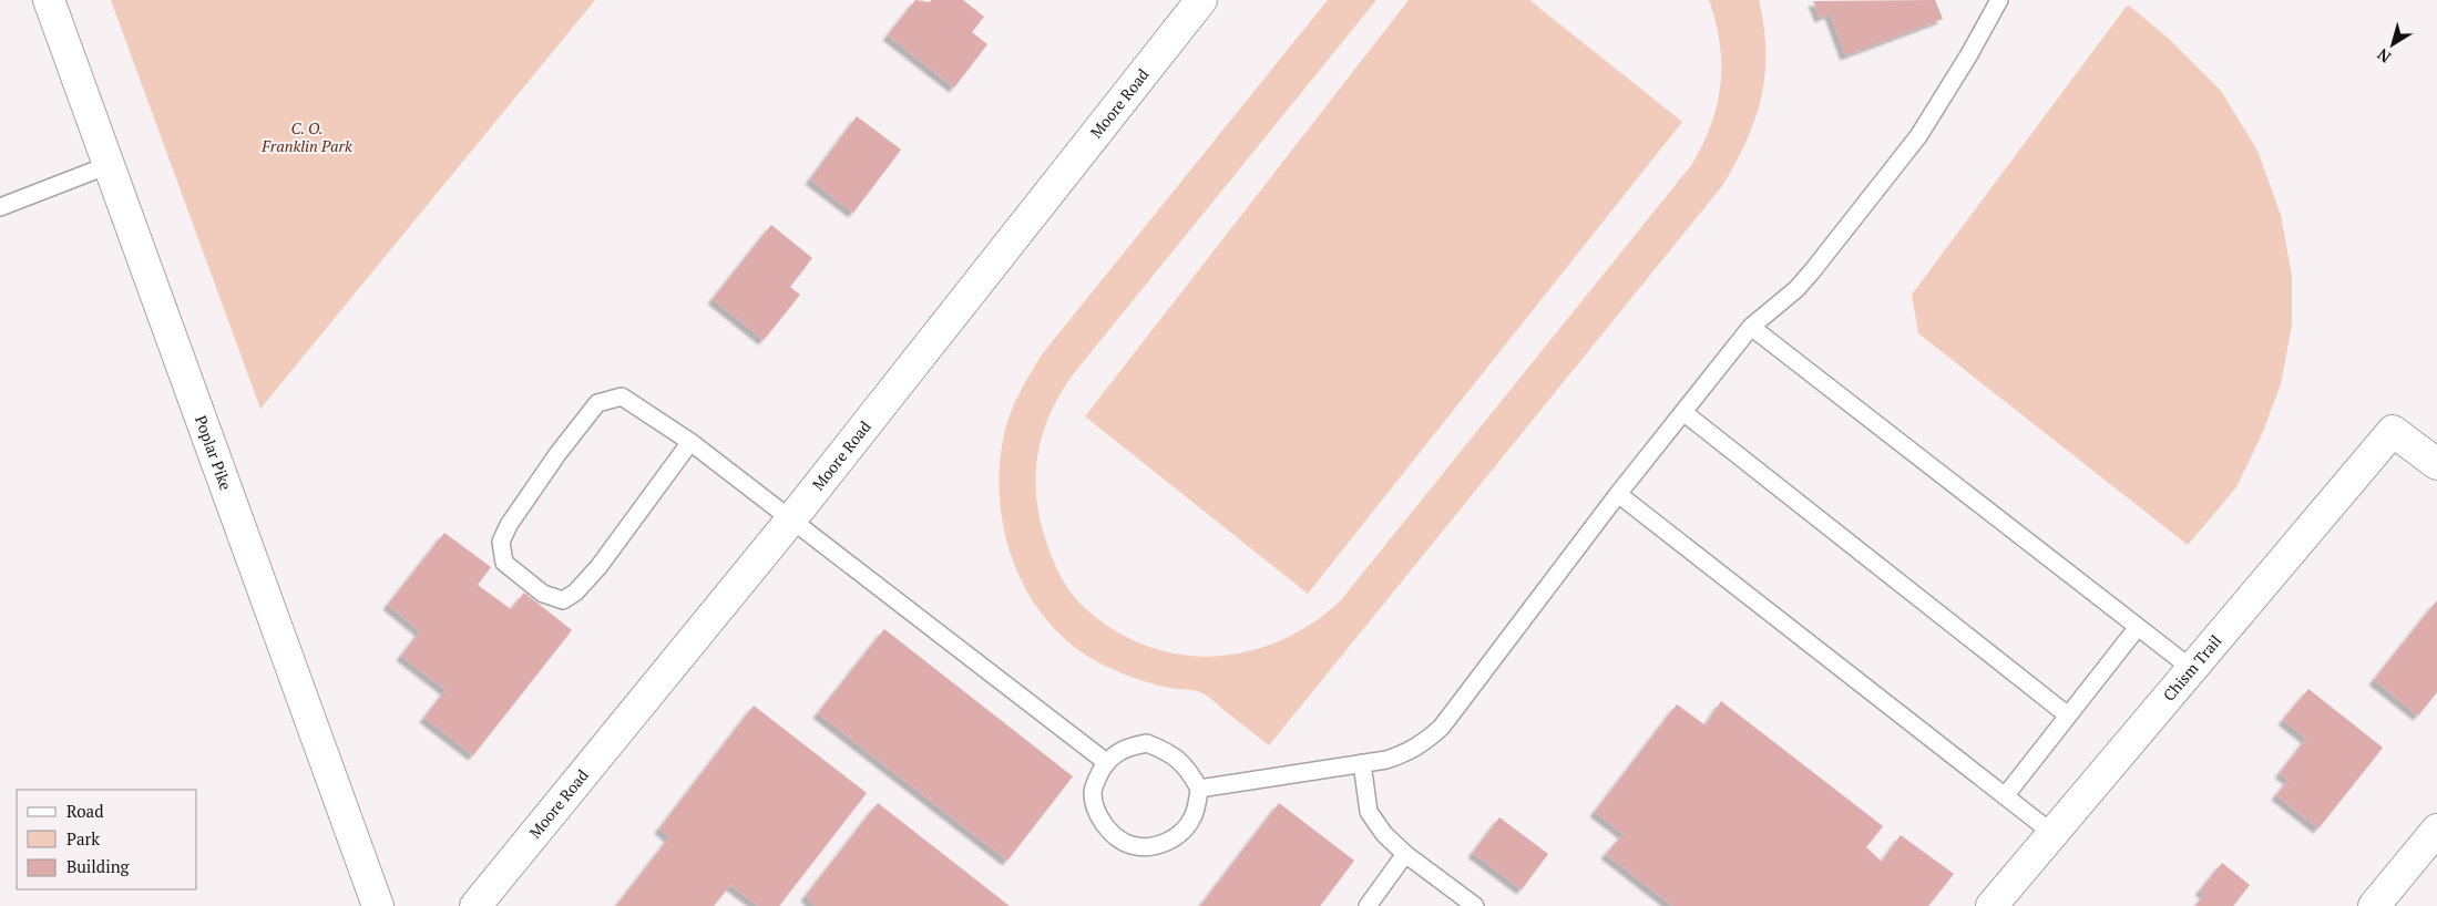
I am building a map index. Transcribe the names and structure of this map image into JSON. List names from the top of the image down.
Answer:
{
  "streets": {
    "street": ["Moore Road", "Poplar Pike", "Chism Trail"]
  },
  "parks": ["C. O. Franklin Park"],
  "legend": ["Road", "Park", "Building"],
  "north": "bottom left"
}
